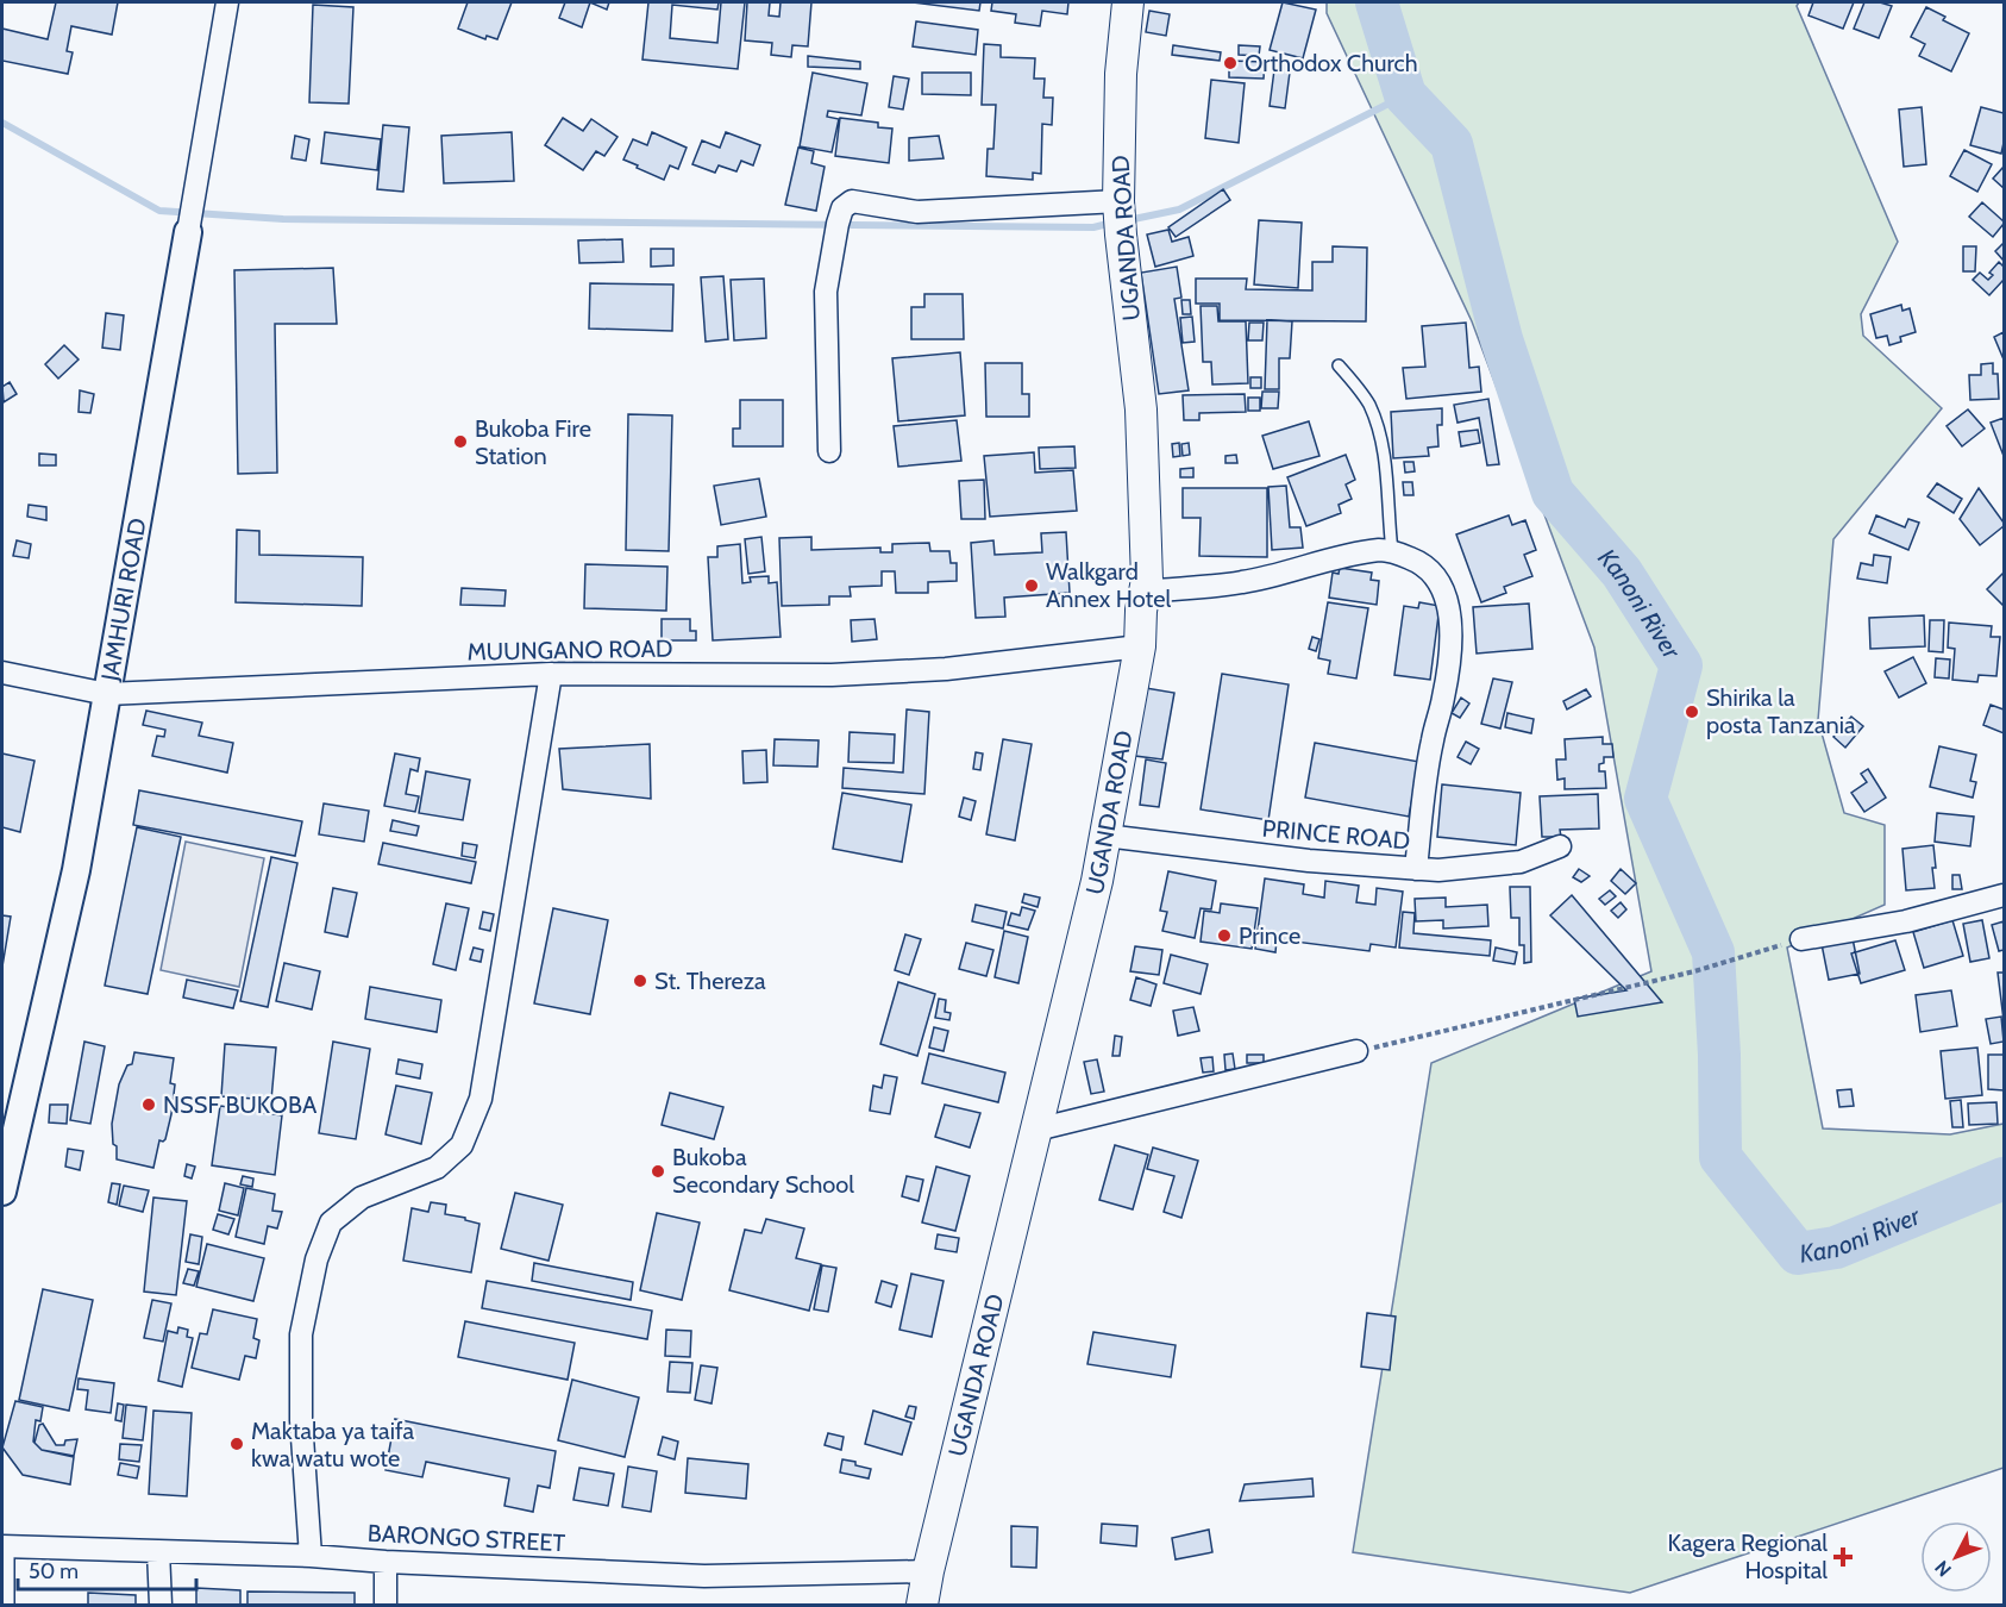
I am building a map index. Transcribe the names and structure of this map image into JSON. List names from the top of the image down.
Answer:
{
  "streets": {
    "main road": ["UGANDA ROAD"],
    "street": [
      "JAMHURI ROAD",
      "MUUNGANO ROAD",
      "PRINCE ROAD",
      "BARONGO STREET"
    ]
  },
  "crossings": [
    ["UGANDA ROAD", "MUUNGANO ROAD"],
    ["UGANDA ROAD", "PRINCE ROAD"],
    ["UGANDA ROAD", "BARONGO STREET"],
    ["JAMHURI ROAD", "MUUNGANO ROAD"]
  ],
  "water": ["Kanoni River"],
  "places": {
    "other": [
      "Orthodox Church",
      "Bukoba Fire Station",
      "Walkgard Annex Hotel",
      "Shirika la posta Tanzania",
      "Prince",
      "St. Thereza",
      "NSSF BUKOBA",
      "Bukoba Secondary School",
      "Maktaba ya taifa kwa watu wote"
    ],
    "health": ["Kagera Regional Hospital"]
  },
  "scale_bar": "50 m",
  "north": "bottom left"
}
